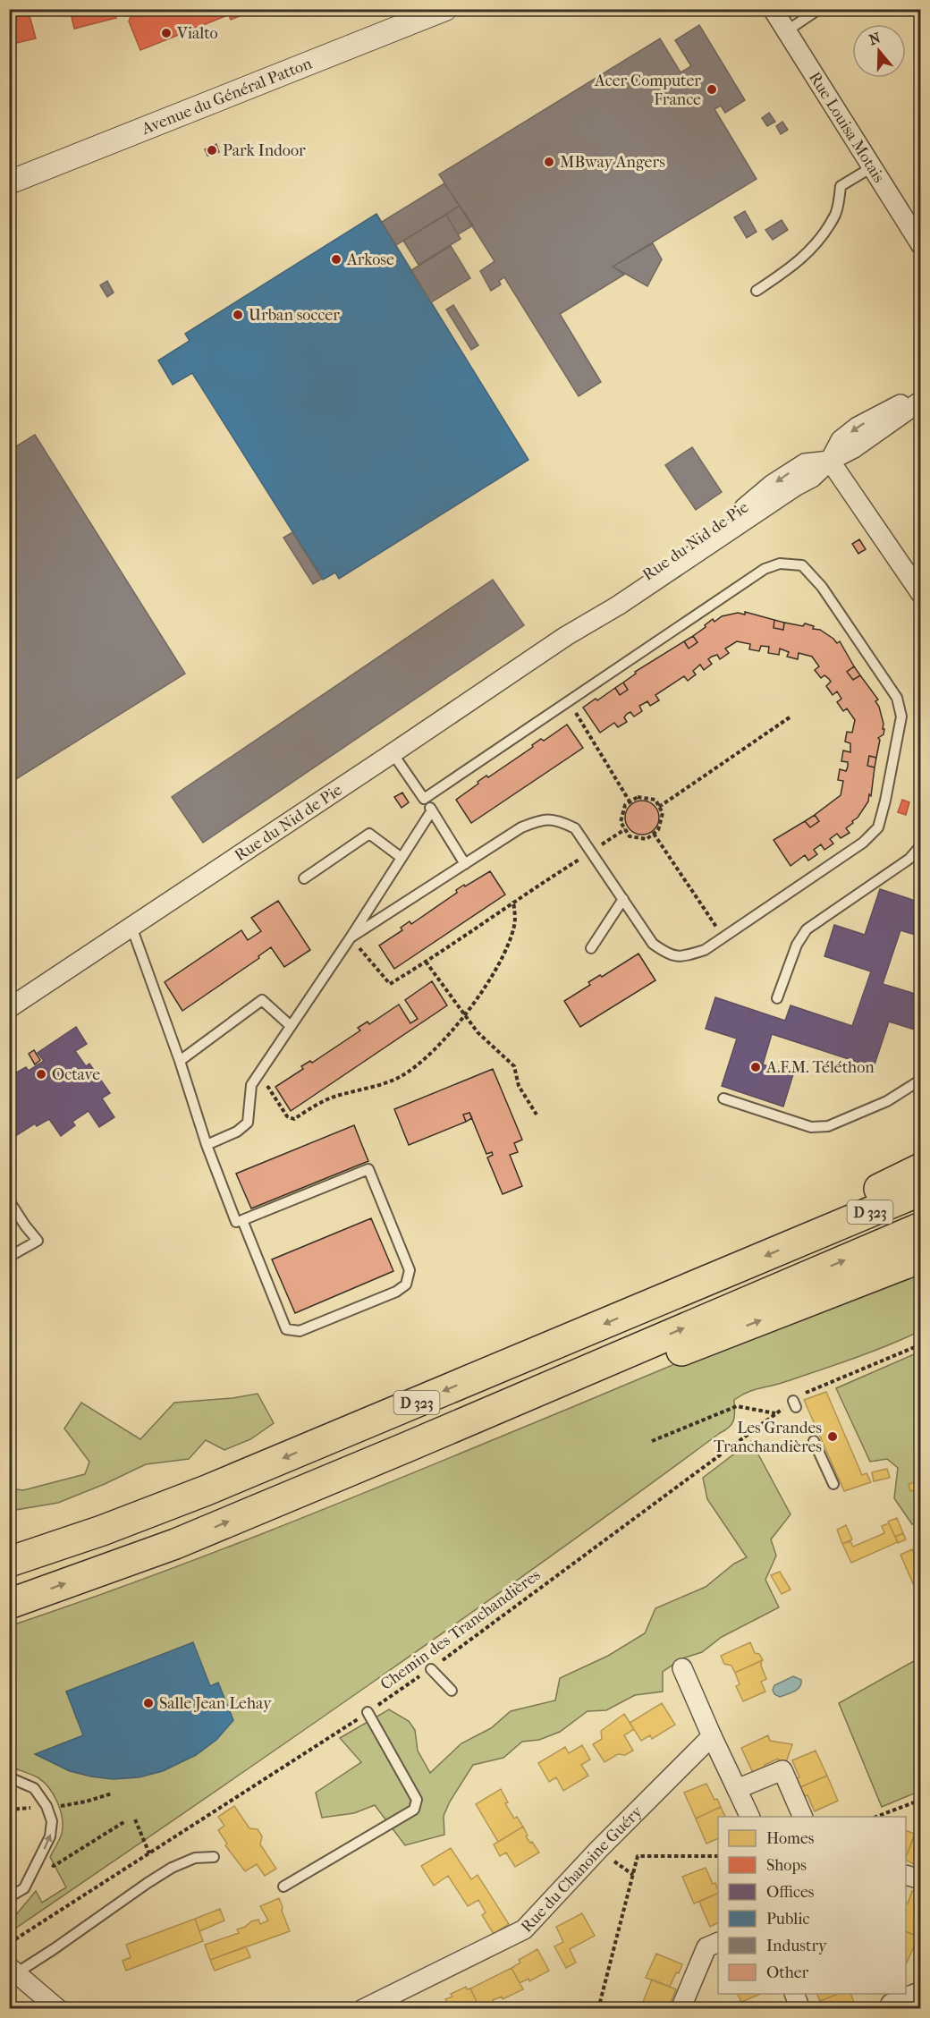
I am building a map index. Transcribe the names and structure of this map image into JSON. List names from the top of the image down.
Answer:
{
  "streets": {
    "highway": ["D 323"],
    "street": [
      "Avenue du Général Patton",
      "Rue Louisa Motais",
      "Rue du Nid de Pie",
      "Rue du Chanoine Guéry"
    ],
    "path": ["Chemin des Tranchandières"]
  },
  "places": [
    "Vialto",
    "Acer Computer France",
    "Park Indoor",
    "MBway Angers",
    "Arkose",
    "Urban soccer",
    "A.F.M. Téléthon",
    "Octave",
    "Les Grandes Tranchandières",
    "Salle Jean Lehay"
  ],
  "legend": [
    "Homes",
    "Shops",
    "Offices",
    "Public",
    "Industry",
    "Other"
  ],
  "north": "top"
}
